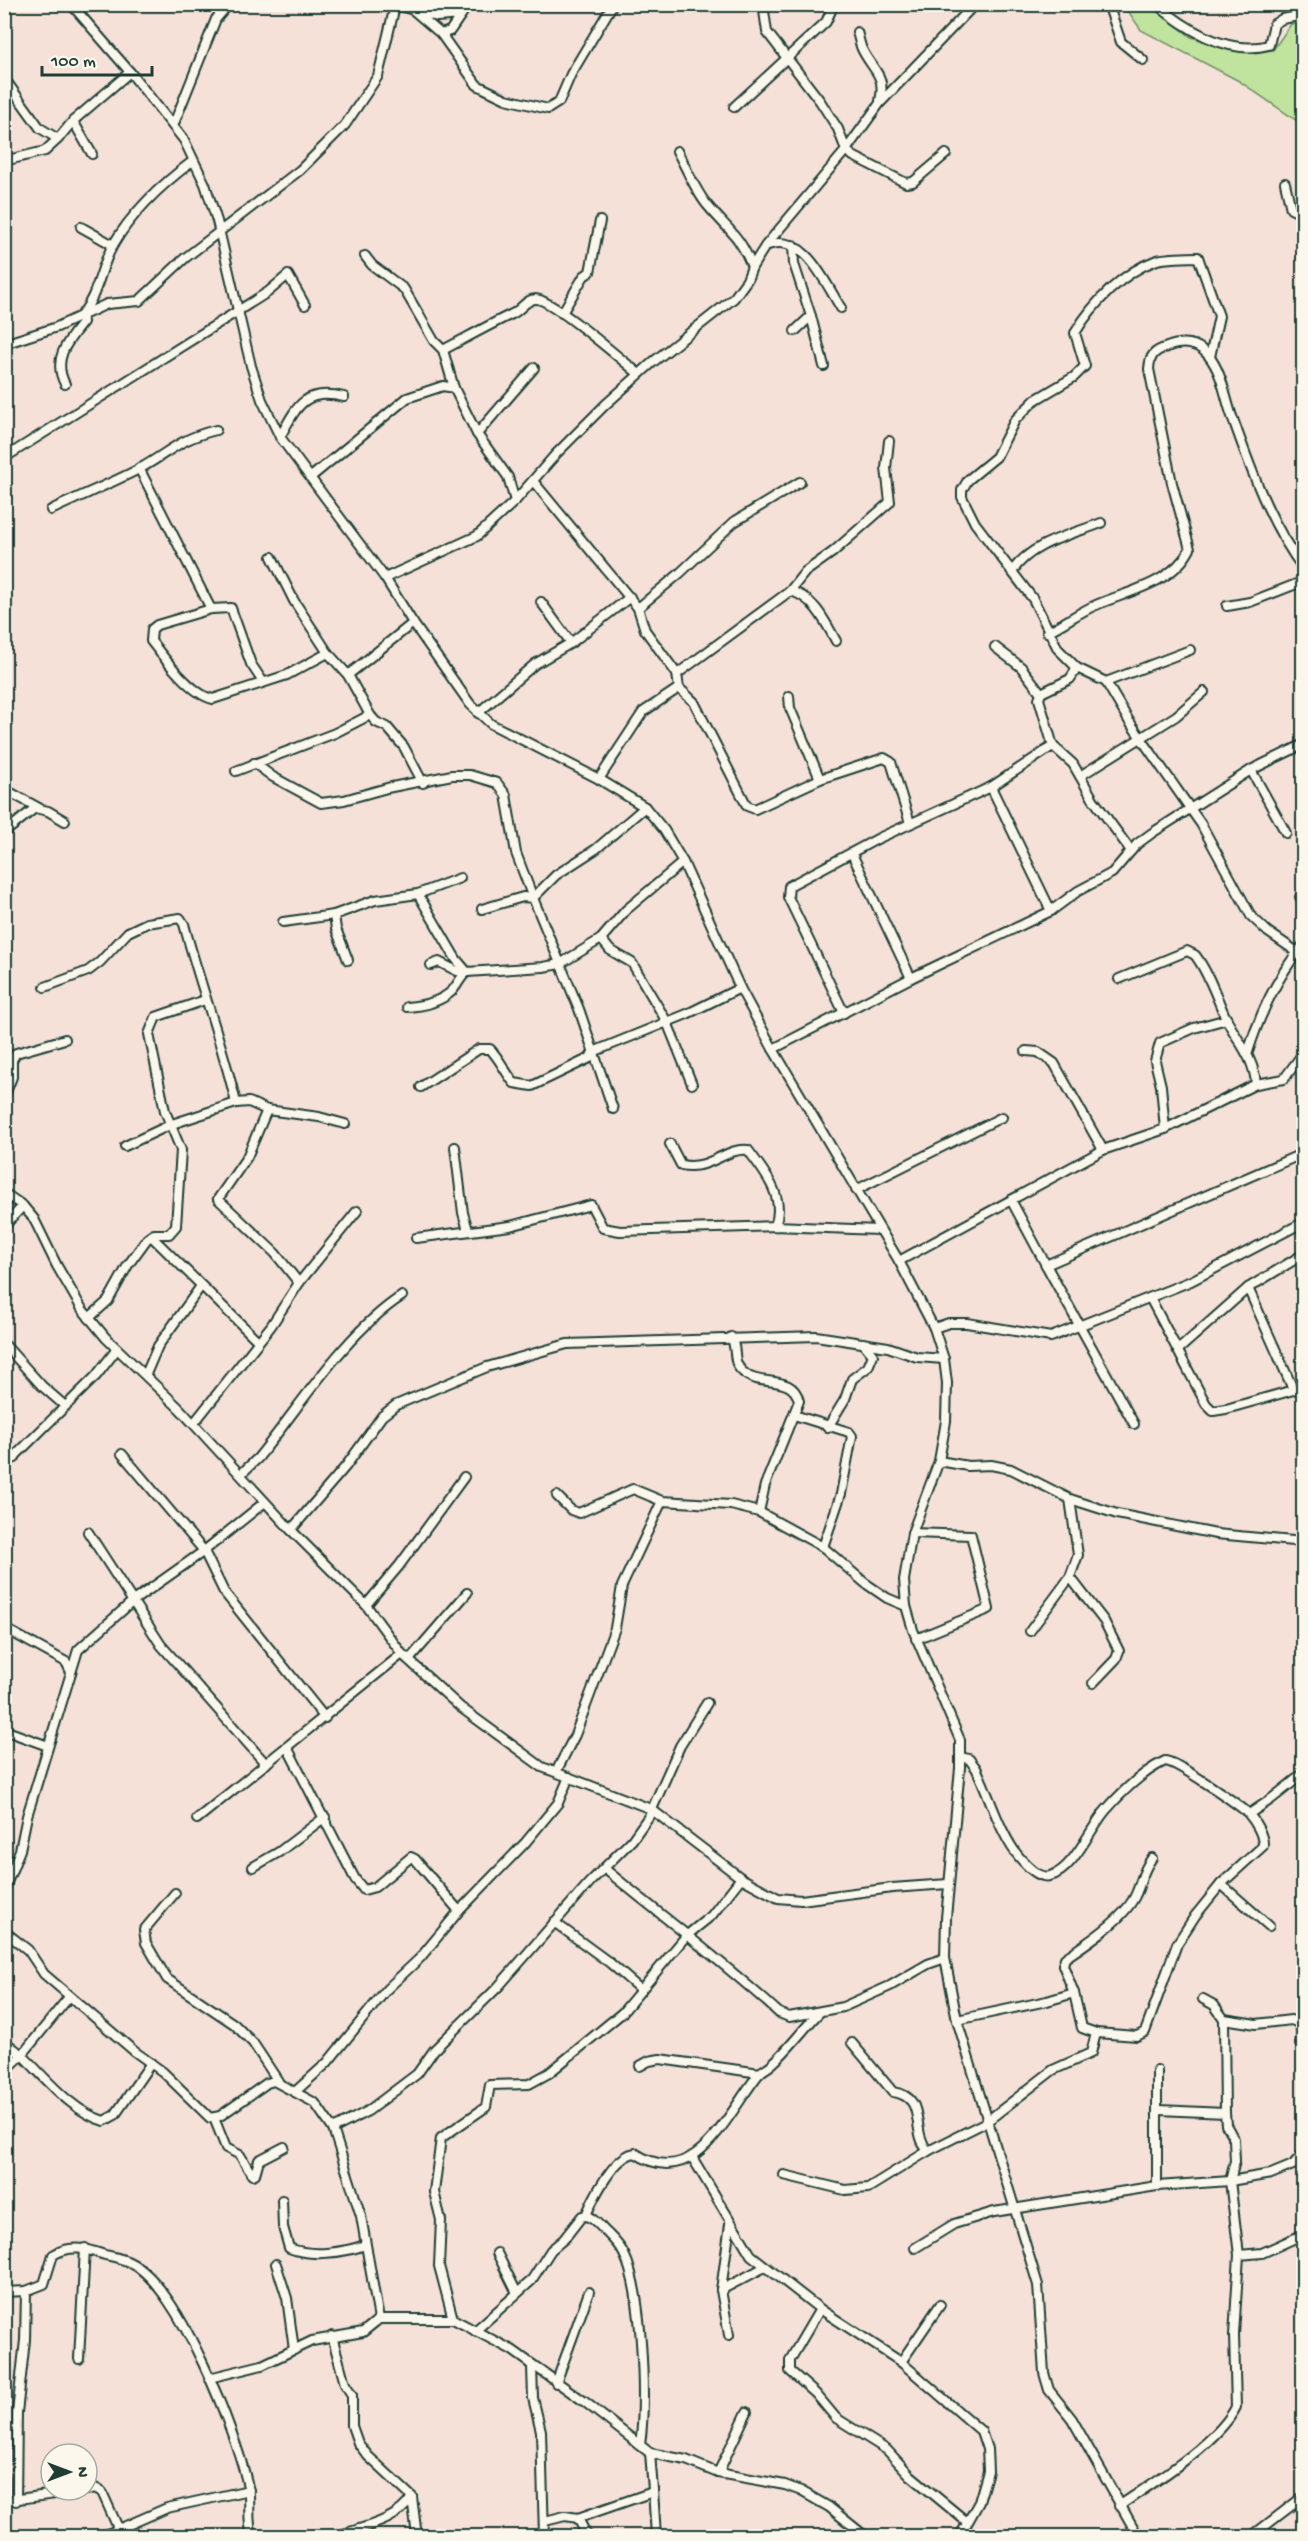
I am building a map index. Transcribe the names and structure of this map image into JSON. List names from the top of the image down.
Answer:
{
  "scale_bar": "100 m",
  "north": "right"
}
